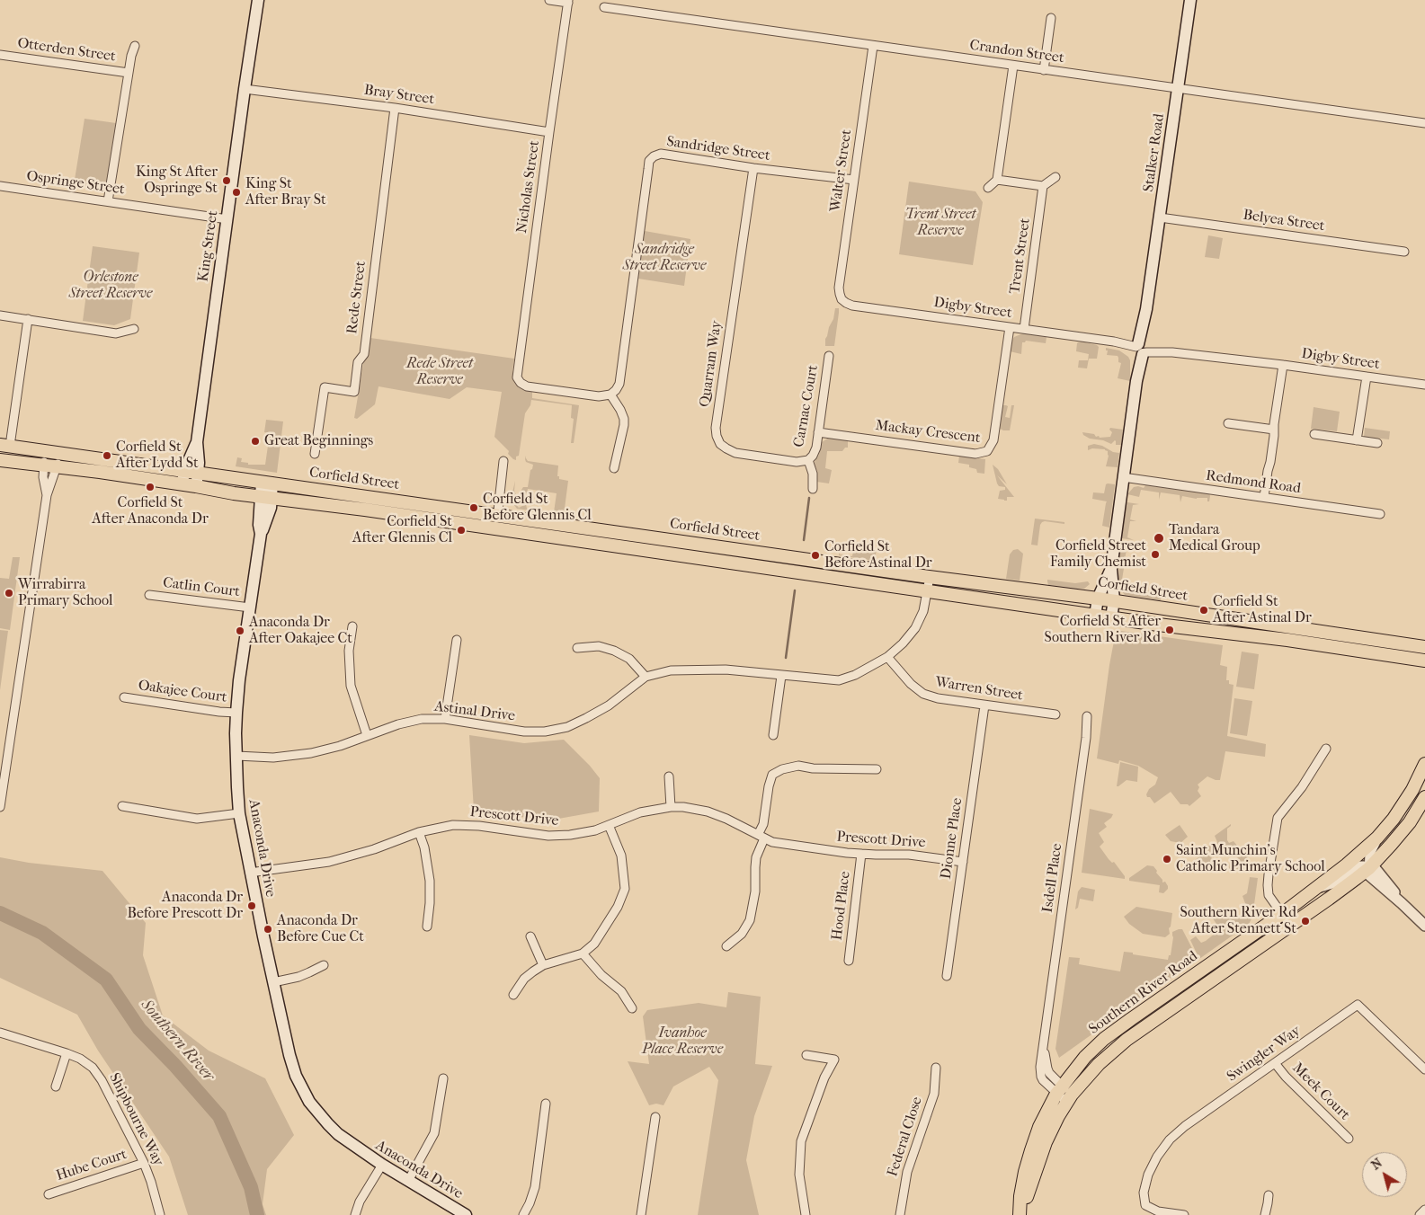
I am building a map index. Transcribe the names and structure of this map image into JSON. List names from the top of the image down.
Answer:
{
  "streets": {
    "main road": [
      "Stalker Road",
      "King Street",
      "Corfield Street",
      "Anaconda Drive",
      "Southern River Road"
    ],
    "street": [
      "Otterden Street",
      "Crandon Street",
      "Bray Street",
      "Sandridge Street",
      "Walter Street",
      "Ospringe Street",
      "Nicholas Street",
      "Belyea Street",
      "Trent Street",
      "Rede Street",
      "Digby Street",
      "Quarram Way",
      "Carnac Court",
      "Mackay Crescent",
      "Redmond Road",
      "Catlin Court",
      "Warren Street",
      "Oakajee Court",
      "Astinal Drive",
      "Prescott Drive",
      "Dionne Place",
      "Isdell Place",
      "Hood Place",
      "Swingler Way",
      "Meek Court",
      "Shipbourne Way",
      "Federal Close",
      "Hube Court"
    ]
  },
  "crossings": [
    ["Otterden Street", "Ospringe Street"],
    ["Crandon Street", "Stalker Road"],
    ["Crandon Street", "Walter Street"],
    ["Bray Street", "Nicholas Street"],
    ["Bray Street", "King Street"],
    ["Bray Street", "Rede Street"],
    ["Sandridge Street", "Walter Street"],
    ["Sandridge Street", "Nicholas Street"],
    ["Sandridge Street", "Quarram Way"],
    ["Stalker Road", "Belyea Street"],
    ["Stalker Road", "Digby Street"],
    ["Stalker Road", "Corfield Street"],
    ["Stalker Road", "Redmond Road"],
    ["Walter Street", "Digby Street"],
    ["Ospringe Street", "King Street"],
    ["King Street", "Corfield Street"],
    ["Trent Street", "Digby Street"],
    ["Digby Street", "Mackay Crescent"],
    ["Quarram Way", "Carnac Court"],
    ["Carnac Court", "Mackay Crescent"],
    ["Corfield Street", "Astinal Drive"],
    ["Corfield Street", "Anaconda Drive"],
    ["Catlin Court", "Anaconda Drive"],
    ["Warren Street", "Astinal Drive"],
    ["Warren Street", "Dionne Place"],
    ["Oakajee Court", "Anaconda Drive"],
    ["Astinal Drive", "Anaconda Drive"],
    ["Prescott Drive", "Dionne Place"],
    ["Prescott Drive", "Anaconda Drive"],
    ["Prescott Drive", "Hood Place"],
    ["Isdell Place", "Southern River Road"],
    ["Swingler Way", "Meek Court"],
    ["Shipbourne Way", "Hube Court"]
  ],
  "water": ["Southern River"],
  "parks": [
    "Trent Street Reserve",
    "Sandridge Street Reserve",
    "Orlestone Street Reserve",
    "Rede Street Reserve",
    "Ivanhoe Place Reserve"
  ],
  "places": [
    "King St After Ospringe St",
    "King St After Bray St",
    "Great Beginnings",
    "Corfield St After Lydd St",
    "Corfield St After Anaconda Dr",
    "Corfield St Before Glennis Cl",
    "Corfield St After Glennis Cl",
    "Tandara Medical Group",
    "Corfield Street Family Chemist",
    "Corfield St Before Astinal Dr",
    "Wirrabirra Primary School",
    "Corfield St After Astinal Dr",
    "Corfield St After Southern River Rd",
    "Anaconda Dr After Oakajee Ct",
    "Saint Munchin’s Catholic Primary School",
    "Anaconda Dr Before Prescott Dr",
    "Southern River Rd After Stennett St",
    "Anaconda Dr Before Cue Ct"
  ],
  "north": "top left"
}
